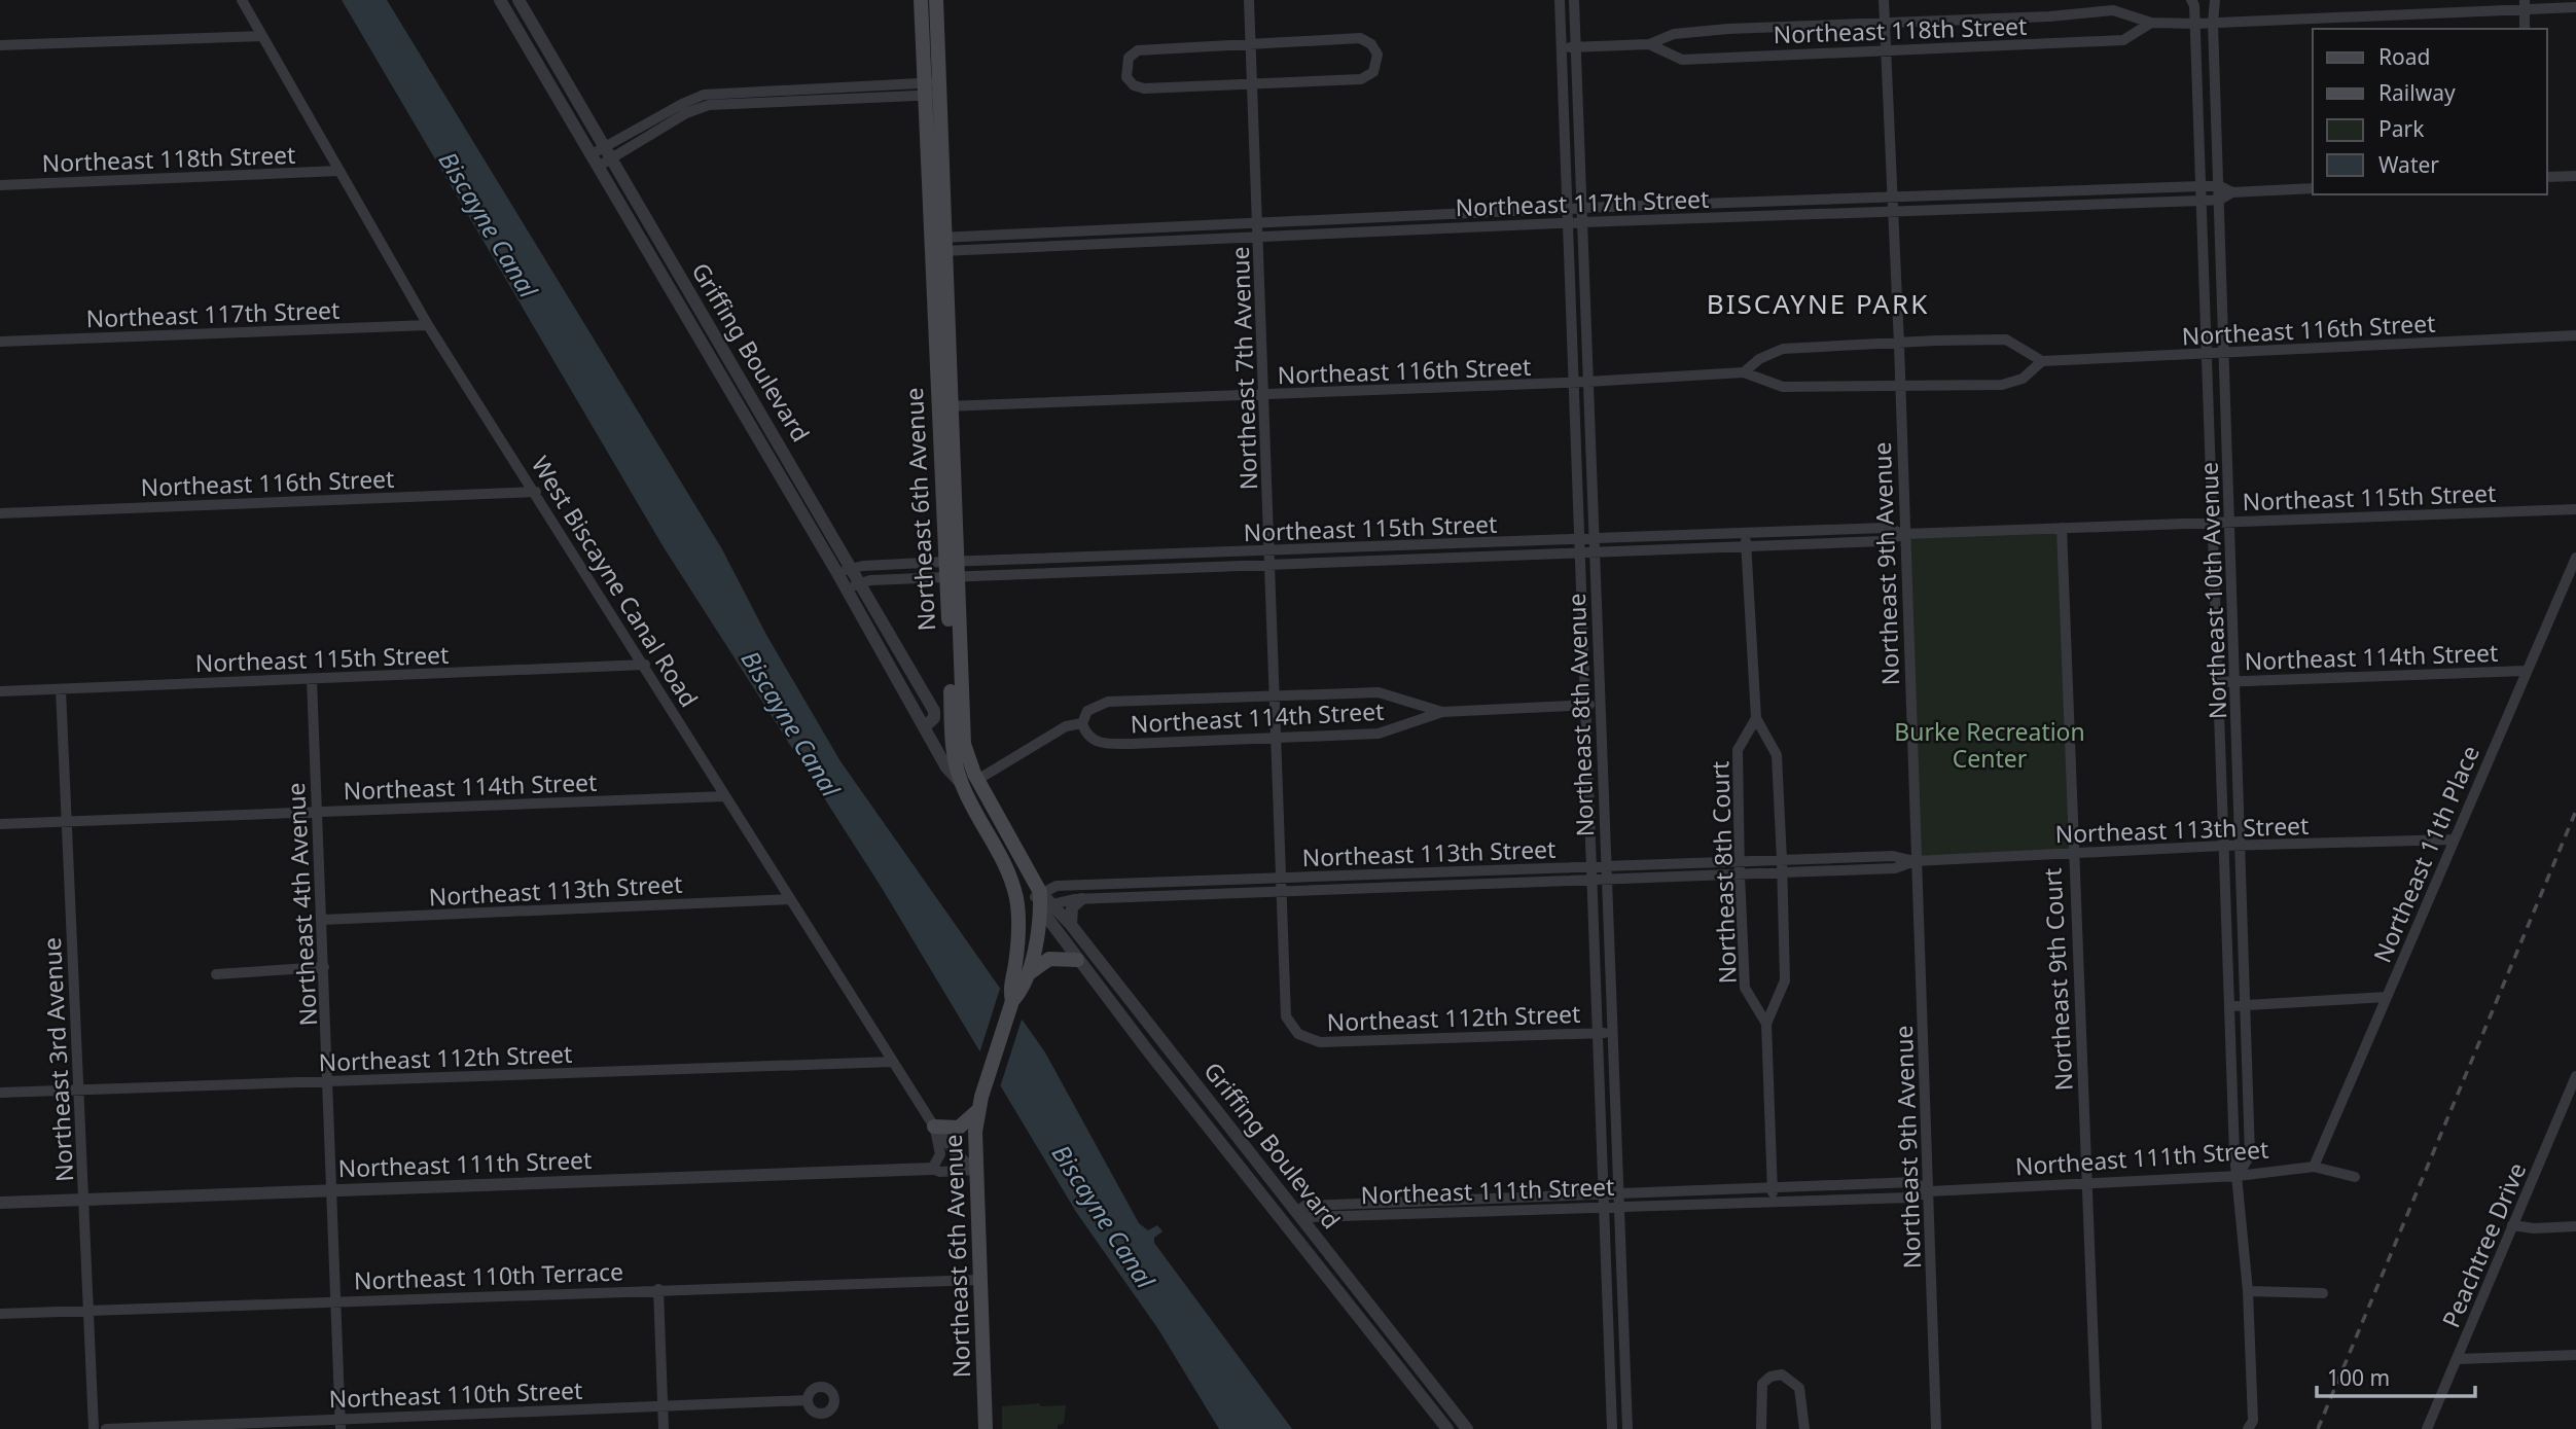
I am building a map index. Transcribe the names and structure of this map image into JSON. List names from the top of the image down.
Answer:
{
  "streets": {
    "main road": ["Griffing Boulevard", "Northeast 6th Avenue"],
    "street": [
      "Northeast 118th Street",
      "Northeast 117th Street",
      "Northeast 116th Street",
      "Northeast 7th Avenue",
      "Northeast 115th Street",
      "Northeast 9th Avenue",
      "West Biscayne Canal Road",
      "Northeast 10th Avenue",
      "Northeast 114th Street",
      "Northeast 8th Avenue",
      "Northeast 113th Street",
      "Northeast 11th Place",
      "Northeast 8th Court",
      "Northeast 4th Avenue",
      "Northeast 9th Court",
      "Northeast 112th Street",
      "Northeast 3rd Avenue",
      "Northeast 111th Street",
      "Peachtree Drive",
      "Northeast 110th Terrace",
      "Northeast 110th Street"
    ]
  },
  "crossings": [
    ["Northeast 118th Street", "Northeast 9th Avenue"],
    ["Northeast 118th Street", "West Biscayne Canal Road"],
    ["Northeast 118th Street", "Northeast 10th Avenue"],
    ["Northeast 118th Street", "Northeast 8th Avenue"],
    ["Northeast 117th Street", "Northeast 7th Avenue"],
    ["Northeast 117th Street", "Northeast 6th Avenue"],
    ["Northeast 117th Street", "Northeast 9th Avenue"],
    ["Northeast 117th Street", "West Biscayne Canal Road"],
    ["Northeast 117th Street", "Northeast 10th Avenue"],
    ["Northeast 117th Street", "Northeast 8th Avenue"],
    ["Northeast 116th Street", "Northeast 7th Avenue"],
    ["Northeast 116th Street", "Northeast 6th Avenue"],
    ["Northeast 116th Street", "Northeast 9th Avenue"],
    ["Northeast 116th Street", "West Biscayne Canal Road"],
    ["Northeast 116th Street", "Northeast 10th Avenue"],
    ["Northeast 116th Street", "Northeast 8th Avenue"],
    ["Griffing Boulevard", "Northeast 115th Street"],
    ["Griffing Boulevard", "Northeast 6th Avenue"],
    ["Griffing Boulevard", "Northeast 114th Street"],
    ["Griffing Boulevard", "Northeast 113th Street"],
    ["Griffing Boulevard", "Northeast 111th Street"],
    ["Northeast 7th Avenue", "Northeast 115th Street"],
    ["Northeast 7th Avenue", "Northeast 114th Street"],
    ["Northeast 7th Avenue", "Northeast 113th Street"],
    ["Northeast 7th Avenue", "Northeast 112th Street"],
    ["Northeast 115th Street", "Northeast 6th Avenue"],
    ["Northeast 115th Street", "Northeast 9th Avenue"],
    ["Northeast 115th Street", "West Biscayne Canal Road"],
    ["Northeast 115th Street", "Northeast 10th Avenue"],
    ["Northeast 115th Street", "Northeast 8th Avenue"],
    ["Northeast 115th Street", "Northeast 8th Court"],
    ["Northeast 115th Street", "Northeast 4th Avenue"],
    ["Northeast 115th Street", "Northeast 9th Court"],
    ["Northeast 115th Street", "Northeast 3rd Avenue"],
    ["Northeast 6th Avenue", "West Biscayne Canal Road"],
    ["Northeast 6th Avenue", "Northeast 113th Street"],
    ["Northeast 6th Avenue", "Northeast 110th Terrace"],
    ["Northeast 9th Avenue", "Northeast 113th Street"],
    ["Northeast 9th Avenue", "Northeast 111th Street"],
    ["West Biscayne Canal Road", "Northeast 114th Street"],
    ["West Biscayne Canal Road", "Northeast 113th Street"],
    ["West Biscayne Canal Road", "Northeast 112th Street"],
    ["Northeast 10th Avenue", "Northeast 114th Street"],
    ["Northeast 10th Avenue", "Northeast 113th Street"],
    ["Northeast 10th Avenue", "Northeast 111th Street"],
    ["Northeast 114th Street", "Northeast 8th Avenue"],
    ["Northeast 114th Street", "Northeast 11th Place"],
    ["Northeast 114th Street", "Northeast 4th Avenue"],
    ["Northeast 114th Street", "Northeast 3rd Avenue"],
    ["Northeast 8th Avenue", "Northeast 113th Street"],
    ["Northeast 8th Avenue", "Northeast 112th Street"],
    ["Northeast 8th Avenue", "Northeast 111th Street"],
    ["Northeast 113th Street", "Northeast 11th Place"],
    ["Northeast 113th Street", "Northeast 8th Court"],
    ["Northeast 113th Street", "Northeast 4th Avenue"],
    ["Northeast 113th Street", "Northeast 9th Court"],
    ["Northeast 11th Place", "Northeast 111th Street"],
    ["Northeast 8th Court", "Northeast 111th Street"],
    ["Northeast 4th Avenue", "Northeast 112th Street"],
    ["Northeast 4th Avenue", "Northeast 111th Street"],
    ["Northeast 4th Avenue", "Northeast 110th Terrace"],
    ["Northeast 4th Avenue", "Northeast 110th Street"],
    ["Northeast 9th Court", "Northeast 111th Street"],
    ["Northeast 112th Street", "Northeast 3rd Avenue"],
    ["Northeast 3rd Avenue", "Northeast 111th Street"],
    ["Northeast 3rd Avenue", "Northeast 110th Terrace"]
  ],
  "districts": ["BISCAYNE PARK"],
  "water": ["Biscayne Canal"],
  "parks": ["Burke Recreation Center"],
  "legend": [
    "Road",
    "Railway",
    "Park",
    "Water"
  ],
  "scale_bar": "100 m"
}
